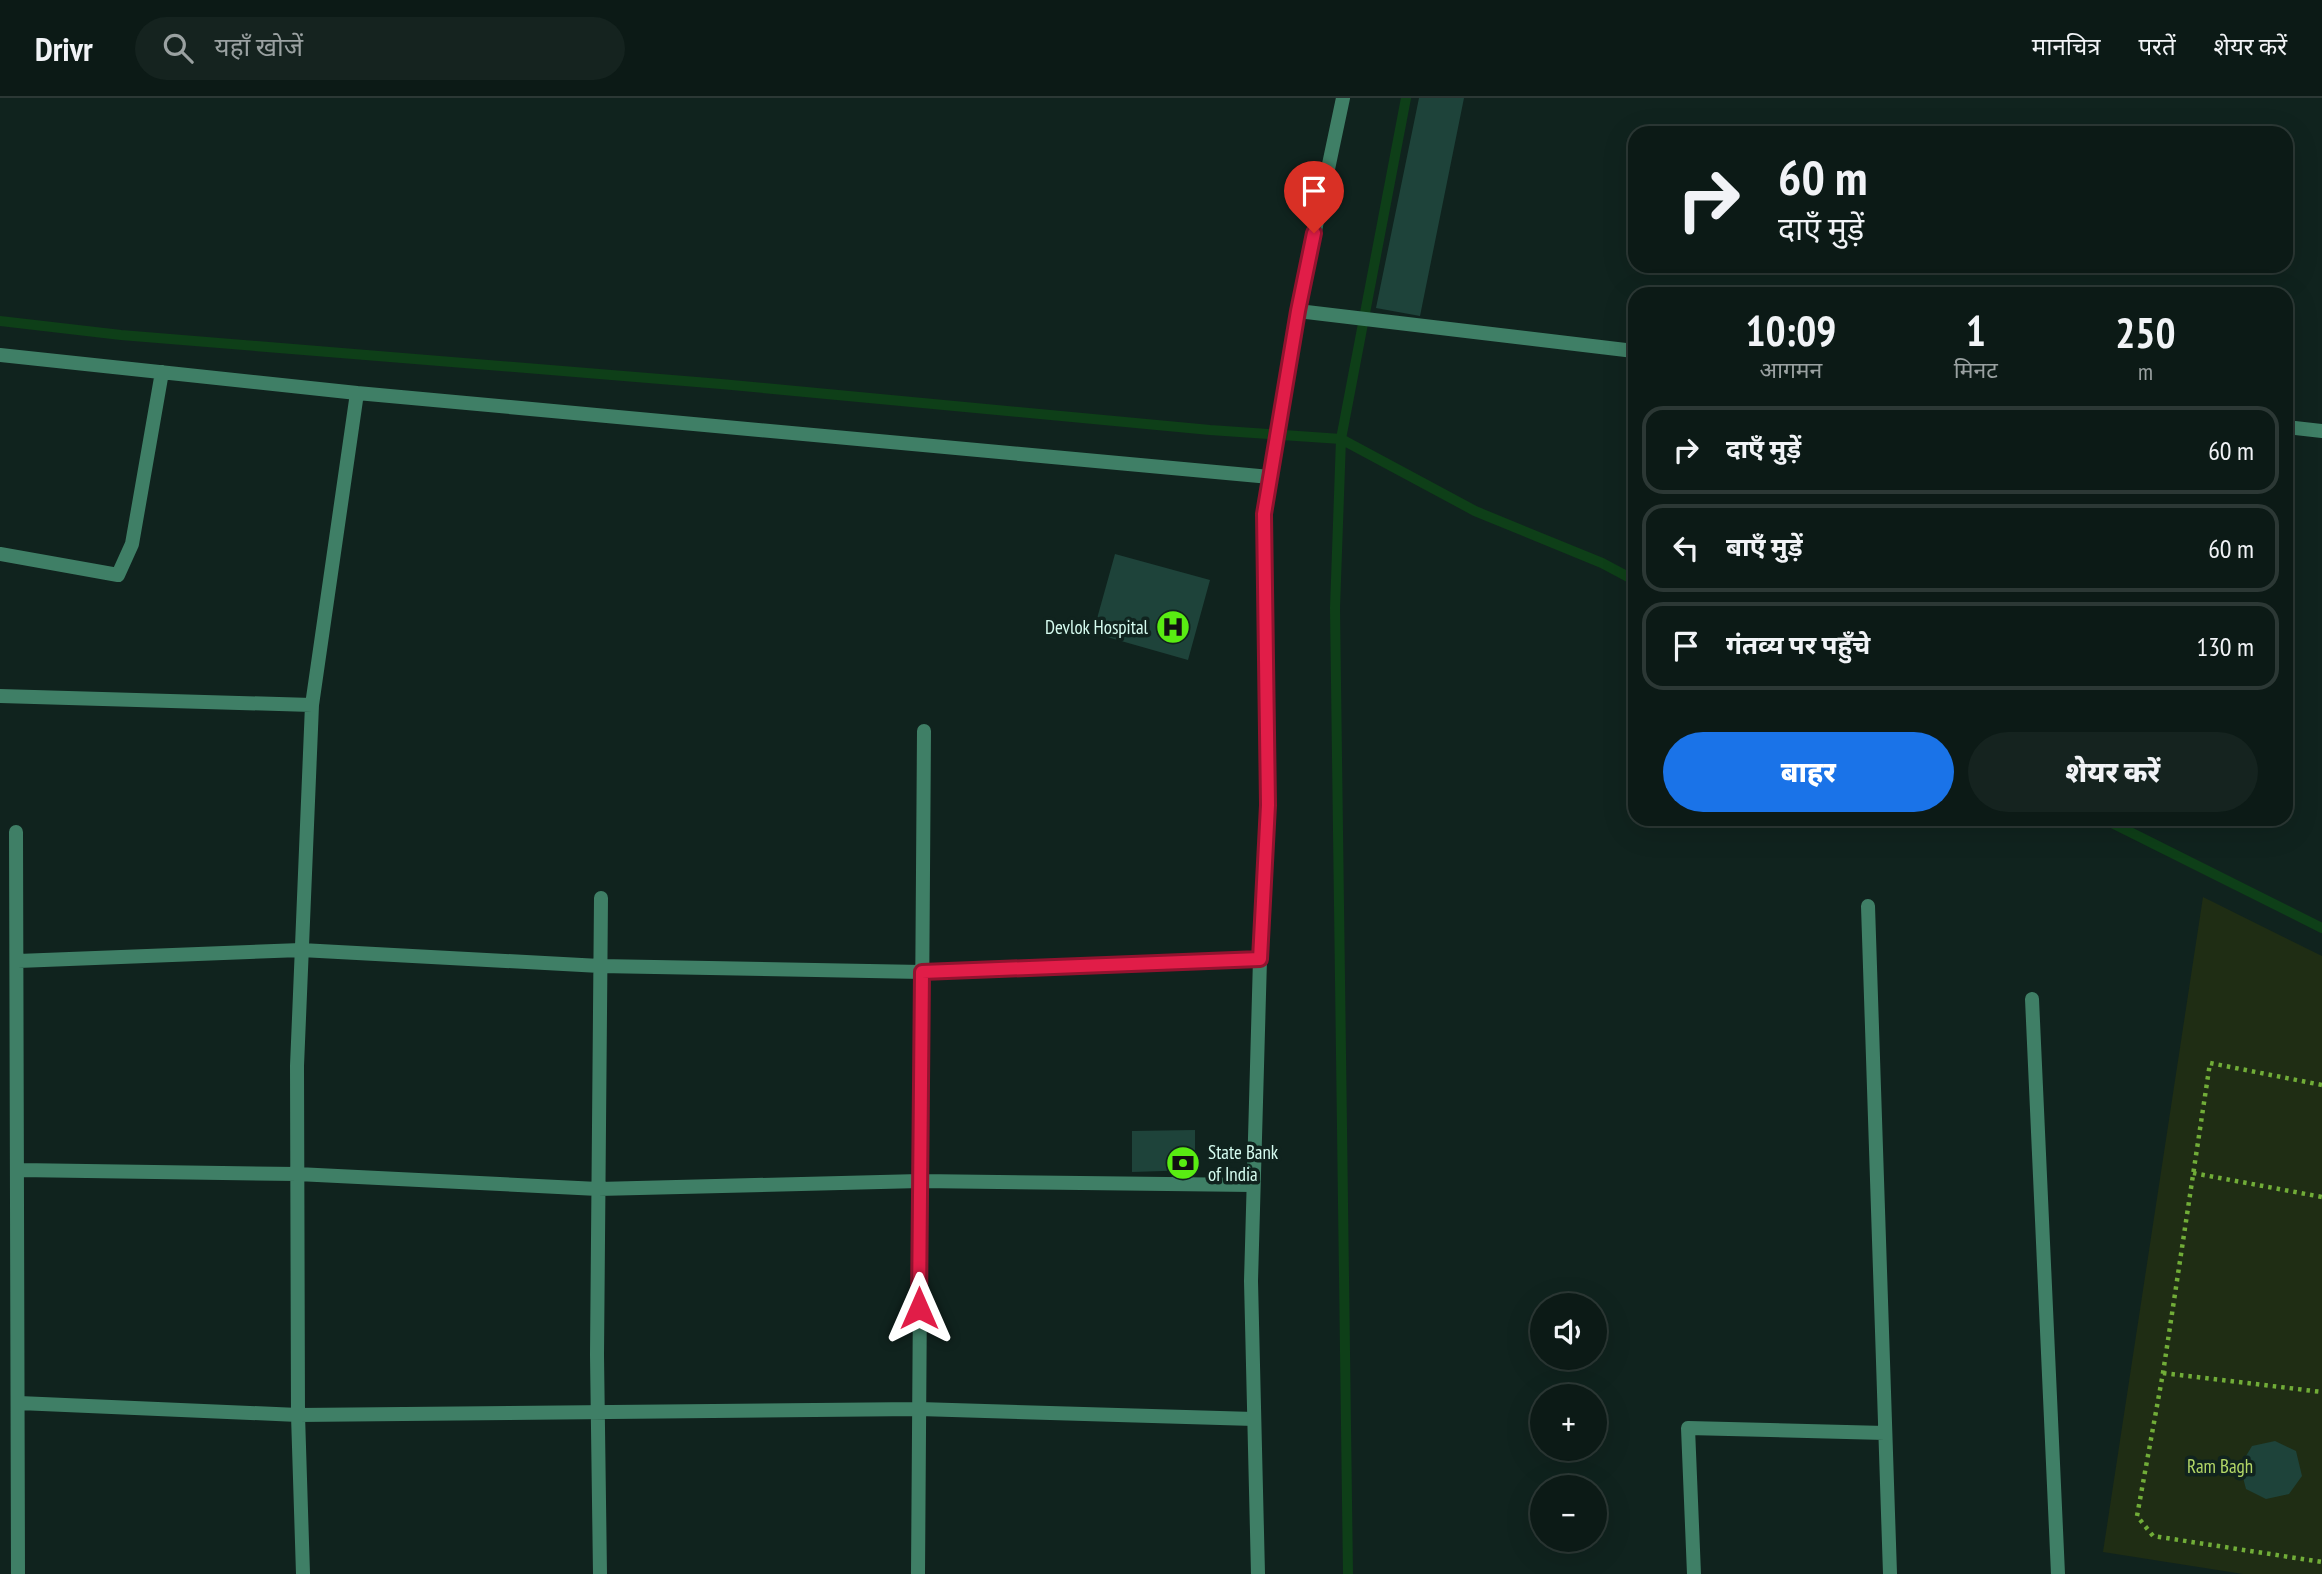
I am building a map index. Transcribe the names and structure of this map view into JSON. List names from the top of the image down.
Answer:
{
  "parks": ["Ram Bagh"],
  "places": {
    "hospital": ["Devlok Hospital"],
    "bank": ["State Bank of India"]
  },
  "page": {
    "header": "Drivr",
    "search": "यहाँ खोजें",
    "nav": ["मानचित्र", "परतें", "शेयर करें"],
    "turn": ["60 m", "दाएँ मुड़ें"],
    "eta": [
      "10:09",
      "आगमन",
      "1",
      "मिनट",
      "250",
      "m"
    ],
    "list": [
      {
        "name": "दाएँ मुड़ें",
        "value": "60 m"
      },
      {
        "name": "बाएँ मुड़ें",
        "value": "60 m"
      },
      {
        "name": "गंतव्य पर पहुँचे",
        "value": "130 m"
      }
    ],
    "buttons": ["बाहर", "शेयर करें"],
    "map_buttons": ["+", "−"]
  }
}
